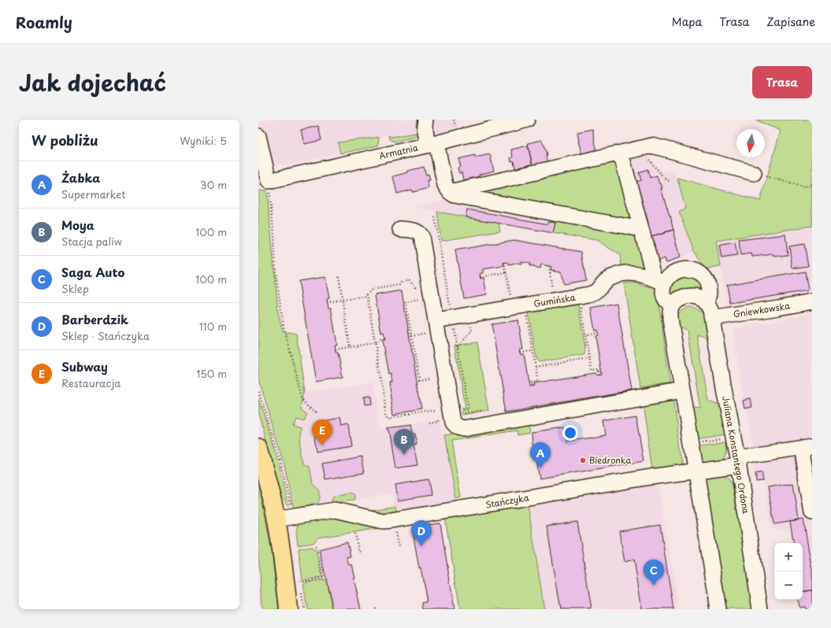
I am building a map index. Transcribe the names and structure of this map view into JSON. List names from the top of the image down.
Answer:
{
  "streets": {
    "street": [
      "Armatnia",
      "Gumińska",
      "Gniewkowska",
      "Juliana Konstantego Ordona",
      "Stańczyka"
    ]
  },
  "crossings": [
    ["Gumińska", "Juliana Konstantego Ordona"],
    ["Gniewkowska", "Juliana Konstantego Ordona"],
    ["Juliana Konstantego Ordona", "Stańczyka"]
  ],
  "places": ["Biedronka"],
  "north": "bottom",
  "page": {
    "header": "Roamly",
    "nav": ["Mapa", "Trasa", "Zapisane"],
    "title": "Jak dojechać",
    "buttons": "Trasa",
    "heading": ["W pobliżu", "Wyniki: 5"],
    "list": [
      {
        "mark": "A",
        "name": "Żabka",
        "note": "Supermarket",
        "value": "30 m"
      },
      {
        "mark": "B",
        "name": "Moya",
        "note": "Stacja paliw",
        "value": "100 m"
      },
      {
        "mark": "C",
        "name": "Saga Auto",
        "note": "Sklep",
        "value": "100 m"
      },
      {
        "mark": "D",
        "name": "Barberdzik",
        "note": "Sklep · Stańczyka",
        "value": "110 m"
      },
      {
        "mark": "E",
        "name": "Subway",
        "note": "Restauracja",
        "value": "150 m"
      }
    ],
    "pins": [
      "E",
      "B",
      "A",
      "D",
      "C"
    ],
    "map_buttons": ["+", "−"]
  }
}
